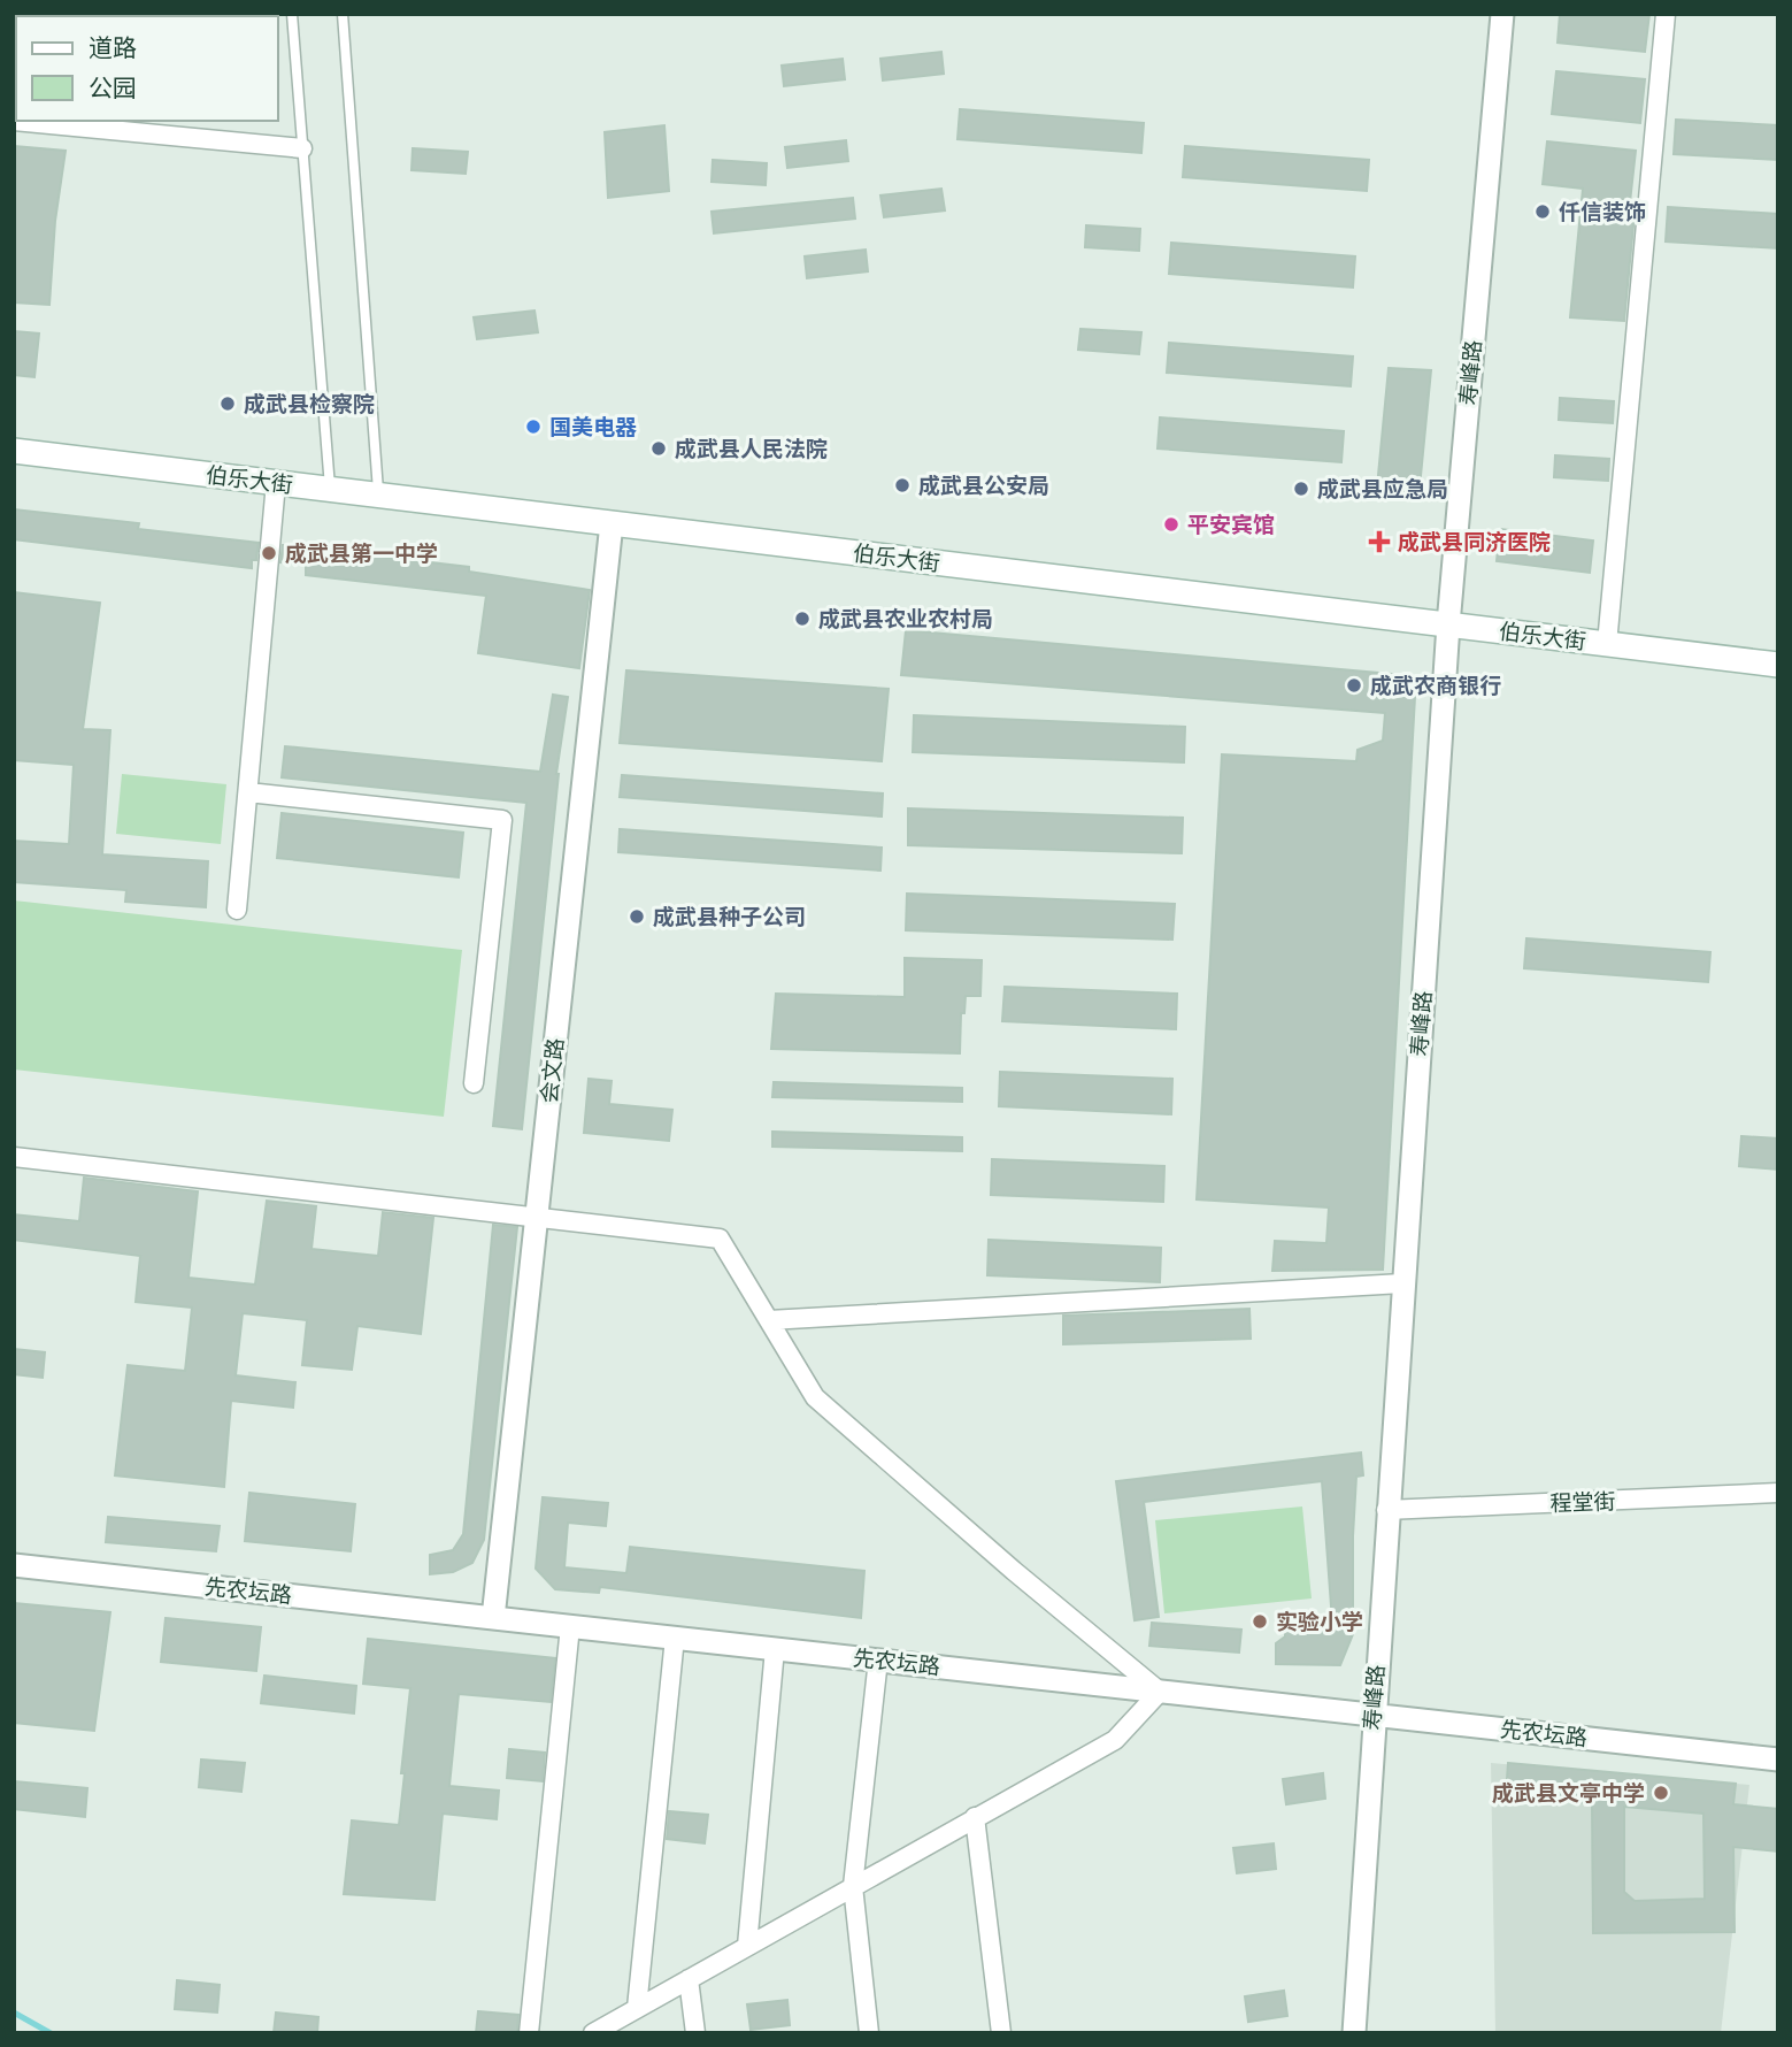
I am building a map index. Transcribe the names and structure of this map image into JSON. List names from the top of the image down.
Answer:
{
  "streets": {
    "main road": ["伯乐大街"],
    "street": [
      "寿峰路",
      "会文路",
      "程堂街",
      "先农坛路"
    ]
  },
  "crossings": [
    ["寿峰路", "伯乐大街"],
    ["寿峰路", "程堂街"],
    ["寿峰路", "先农坛路"],
    ["伯乐大街", "会文路"],
    ["会文路", "先农坛路"]
  ],
  "places": {
    "other": [
      "仟信装饰",
      "成武县检察院",
      "国美电器",
      "成武县人民法院",
      "成武县公安局",
      "成武县应急局",
      "平安宾馆",
      "成武县第一中学",
      "成武县农业农村局",
      "成武农商银行",
      "成武县种子公司",
      "实验小学",
      "成武县文亭中学"
    ],
    "health": ["成武县同济医院"]
  },
  "legend": ["道路", "公园"]
}
